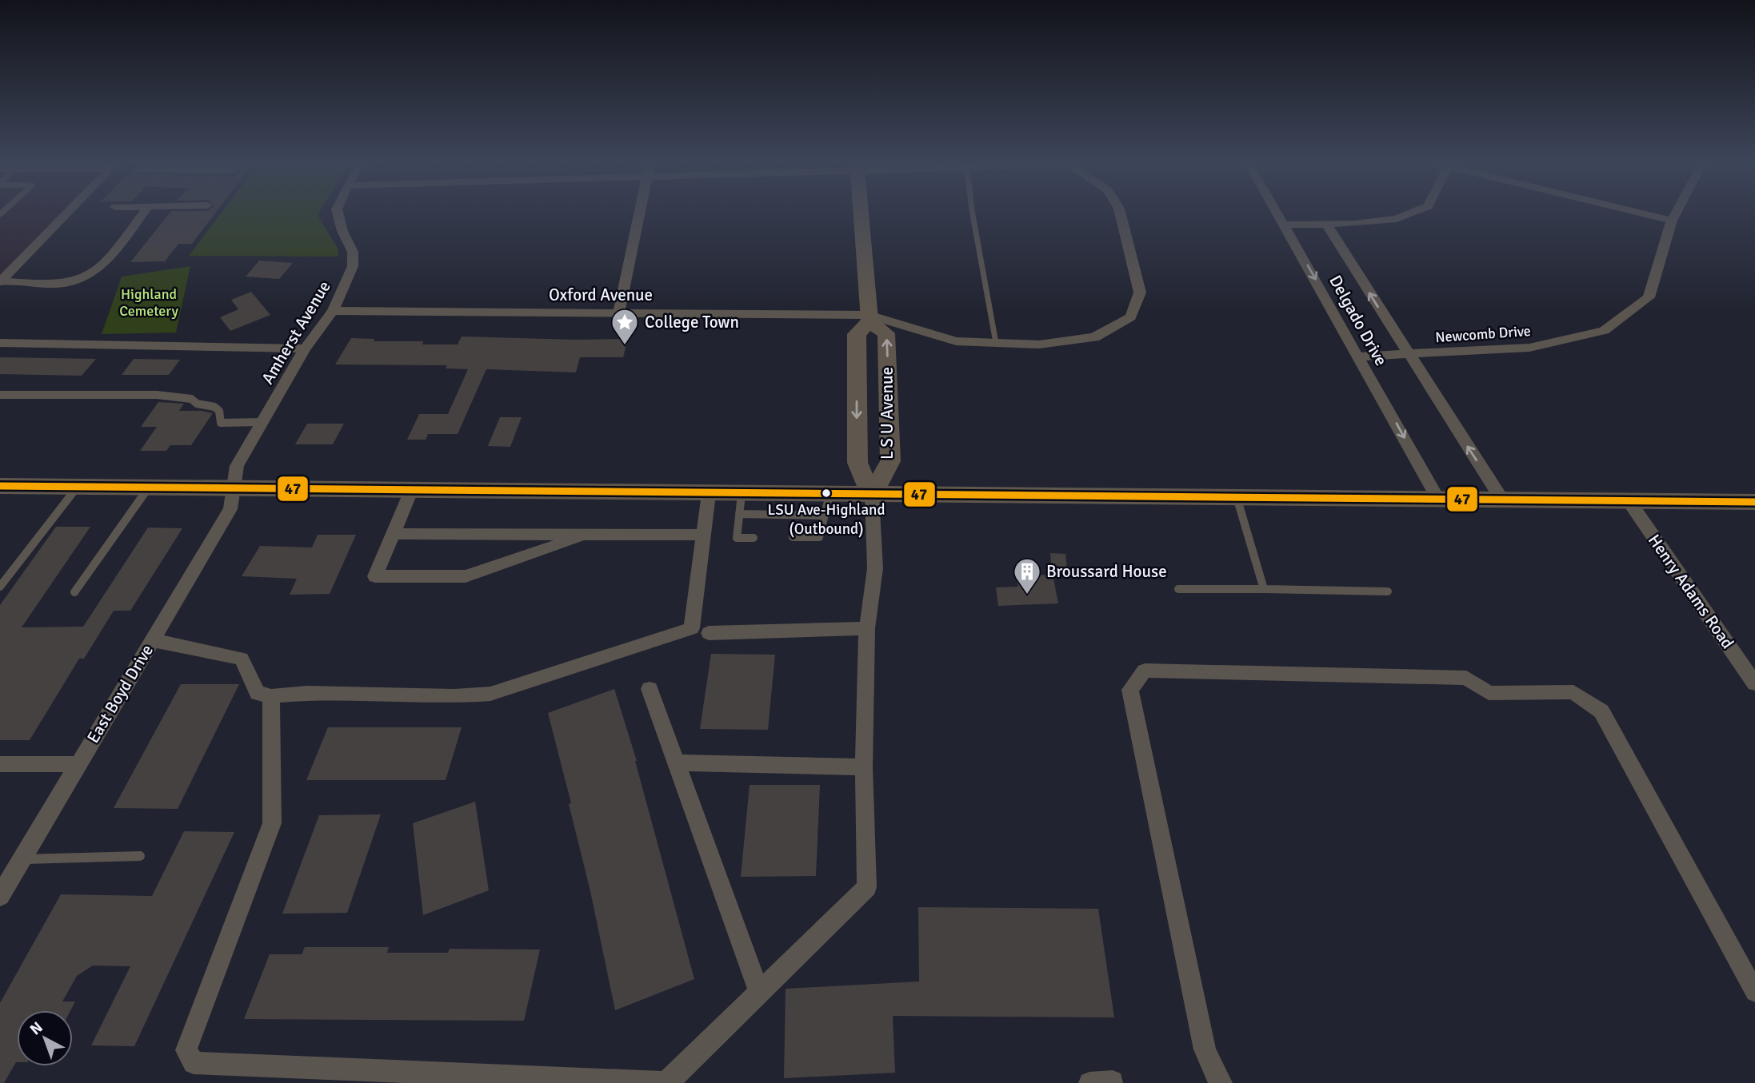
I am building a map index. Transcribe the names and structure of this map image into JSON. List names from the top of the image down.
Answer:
{
  "streets": {
    "street": [
      "Oxford Avenue",
      "Delgado Drive",
      "Amherst Avenue",
      "Newcomb Drive",
      "L S U Avenue",
      "Henry Adams Road",
      "East Boyd Drive"
    ]
  },
  "crossings": [
    ["Oxford Avenue", "Amherst Avenue"],
    ["Oxford Avenue", "L S U Avenue"],
    ["Delgado Drive", "Newcomb Drive"],
    ["Amherst Avenue", "East Boyd Drive"]
  ],
  "parks": ["Highland Cemetery"],
  "places": {
    "place": ["College Town"],
    "other": ["LSU Ave-Highland (Outbound)"],
    "building": ["Broussard House"]
  },
  "lines": ["transit line 47"],
  "north": "top left"
}
